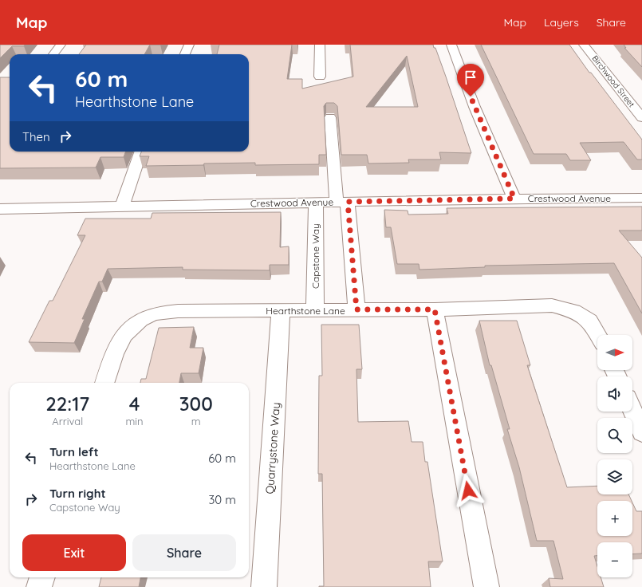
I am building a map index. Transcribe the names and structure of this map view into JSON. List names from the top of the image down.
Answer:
{
  "streets": {
    "street": [
      "Birchwood Street",
      "Crestwood Avenue",
      "Capstone Way",
      "Hearthstone Lane",
      "Quarrystone Way"
    ]
  },
  "crossings": [
    ["Crestwood Avenue", "Capstone Way"],
    ["Capstone Way", "Hearthstone Lane"],
    ["Hearthstone Lane", "Quarrystone Way"]
  ],
  "north": "right",
  "page": {
    "header": "Map",
    "nav": ["Map", "Layers", "Share"],
    "turn": ["60 m", "Hearthstone Lane"],
    "then": "Then",
    "map_buttons": ["+", "−"],
    "eta": [
      "22:17",
      "Arrival",
      "4",
      "min",
      "300",
      "m"
    ],
    "list": [
      {
        "name": "Turn left",
        "note": "Hearthstone Lane",
        "value": "60 m"
      },
      {
        "name": "Turn right",
        "note": "Capstone Way",
        "value": "30 m"
      }
    ],
    "buttons": ["Exit", "Share"]
  }
}
